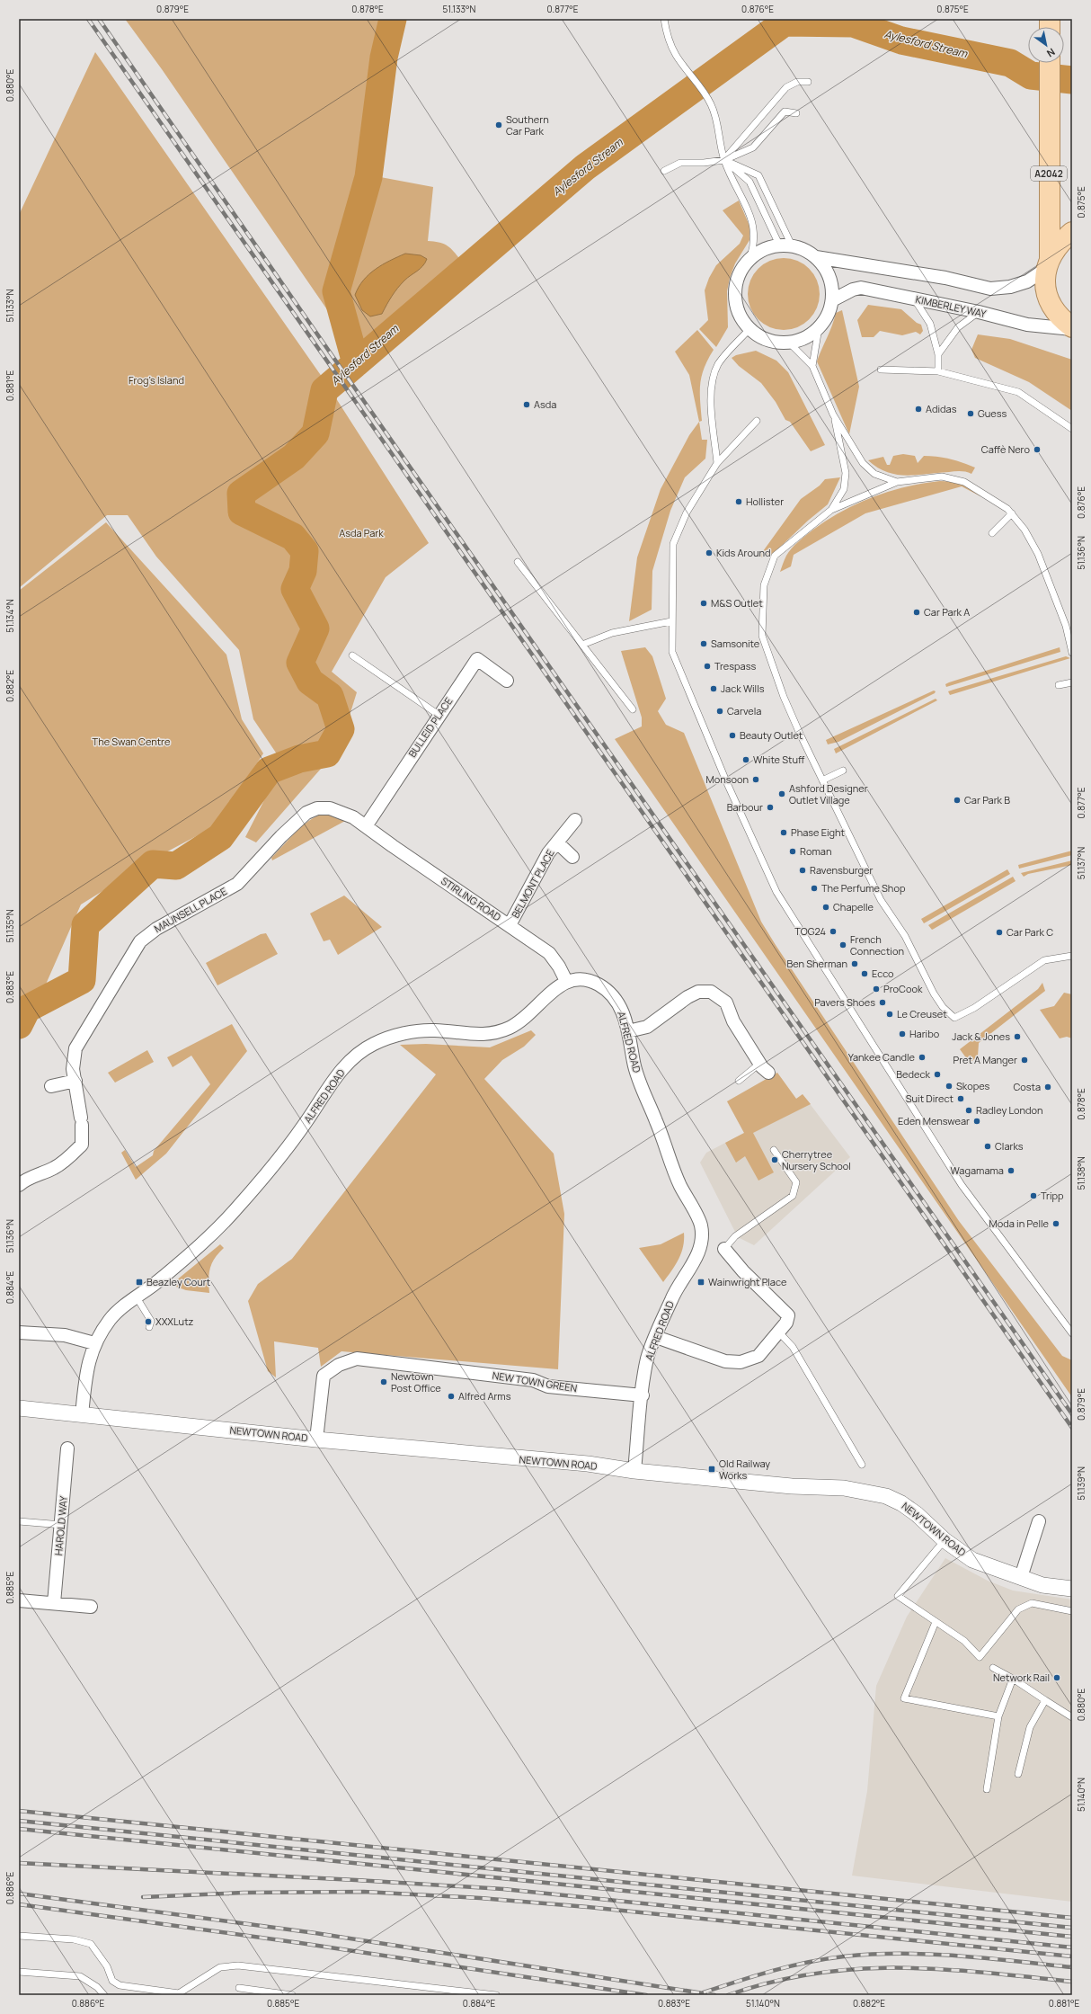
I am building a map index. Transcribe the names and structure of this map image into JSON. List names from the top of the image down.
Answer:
{
  "streets": {
    "main road": ["A2042"],
    "street": [
      "KIMBERLEY WAY",
      "BULLEID PLACE",
      "BELMONT PLACE",
      "STIRLING ROAD",
      "MAUNSELL PLACE",
      "ALFRED ROAD",
      "NEW TOWN GREEN",
      "NEWTOWN ROAD",
      "HAROLD WAY"
    ]
  },
  "crossings": [
    ["BULLEID PLACE", "STIRLING ROAD"],
    ["BULLEID PLACE", "MAUNSELL PLACE"],
    ["BELMONT PLACE", "STIRLING ROAD"],
    ["STIRLING ROAD", "MAUNSELL PLACE"],
    ["STIRLING ROAD", "ALFRED ROAD"],
    ["ALFRED ROAD", "NEW TOWN GREEN"],
    ["ALFRED ROAD", "NEWTOWN ROAD"],
    ["NEW TOWN GREEN", "NEWTOWN ROAD"]
  ],
  "water": ["Aylesford Stream"],
  "parks": ["Frog's Island", "Asda Park", "The Swan Centre"],
  "places": {
    "other": [
      "Southern Car Park",
      "Asda",
      "Adidas",
      "Guess",
      "Caffè Nero",
      "Hollister",
      "Kids Around",
      "M&S Outlet",
      "Car Park A",
      "Samsonite",
      "Trespass",
      "Jack Wills",
      "Carvela",
      "Beauty Outlet",
      "White Stuff",
      "Monsoon",
      "Ashford Designer Outlet Village",
      "Car Park B",
      "Barbour",
      "Phase Eight",
      "Roman",
      "Ravensburger",
      "The Perfume Shop",
      "Chapelle",
      "TOG24",
      "Car Park C",
      "French Connection",
      "Ben Sherman",
      "Ecco",
      "ProCook",
      "Pavers Shoes",
      "Le Creuset",
      "Haribo",
      "Jack & Jones",
      "Yankee Candle",
      "Pret A Manger",
      "Bedeck",
      "Skopes",
      "Costa",
      "Suit Direct",
      "Radley London",
      "Eden Menswear",
      "Clarks",
      "Cherrytree Nursery School",
      "Wagamama",
      "Tripp",
      "Moda in Pelle",
      "XXXLutz",
      "Newtown Post Office",
      "Alfred Arms",
      "Network Rail"
    ],
    "transit": ["Beazley Court", "Wainwright Place", "Old Railway Works"]
  },
  "north": "bottom right",
  "coordinates": [
    "0.879°E",
    "0.878°E",
    "51.133°N",
    "0.877°E",
    "0.876°E",
    "0.875°E",
    "0.880°E",
    "0.881°E",
    "51.136°N",
    "51.134°N",
    "0.882°E",
    "51.137°N",
    "51.135°N",
    "0.883°E",
    "51.138°N",
    "0.884°E",
    "51.139°N",
    "0.885°E",
    "51.140°N",
    "0.886°E"
  ]
}
